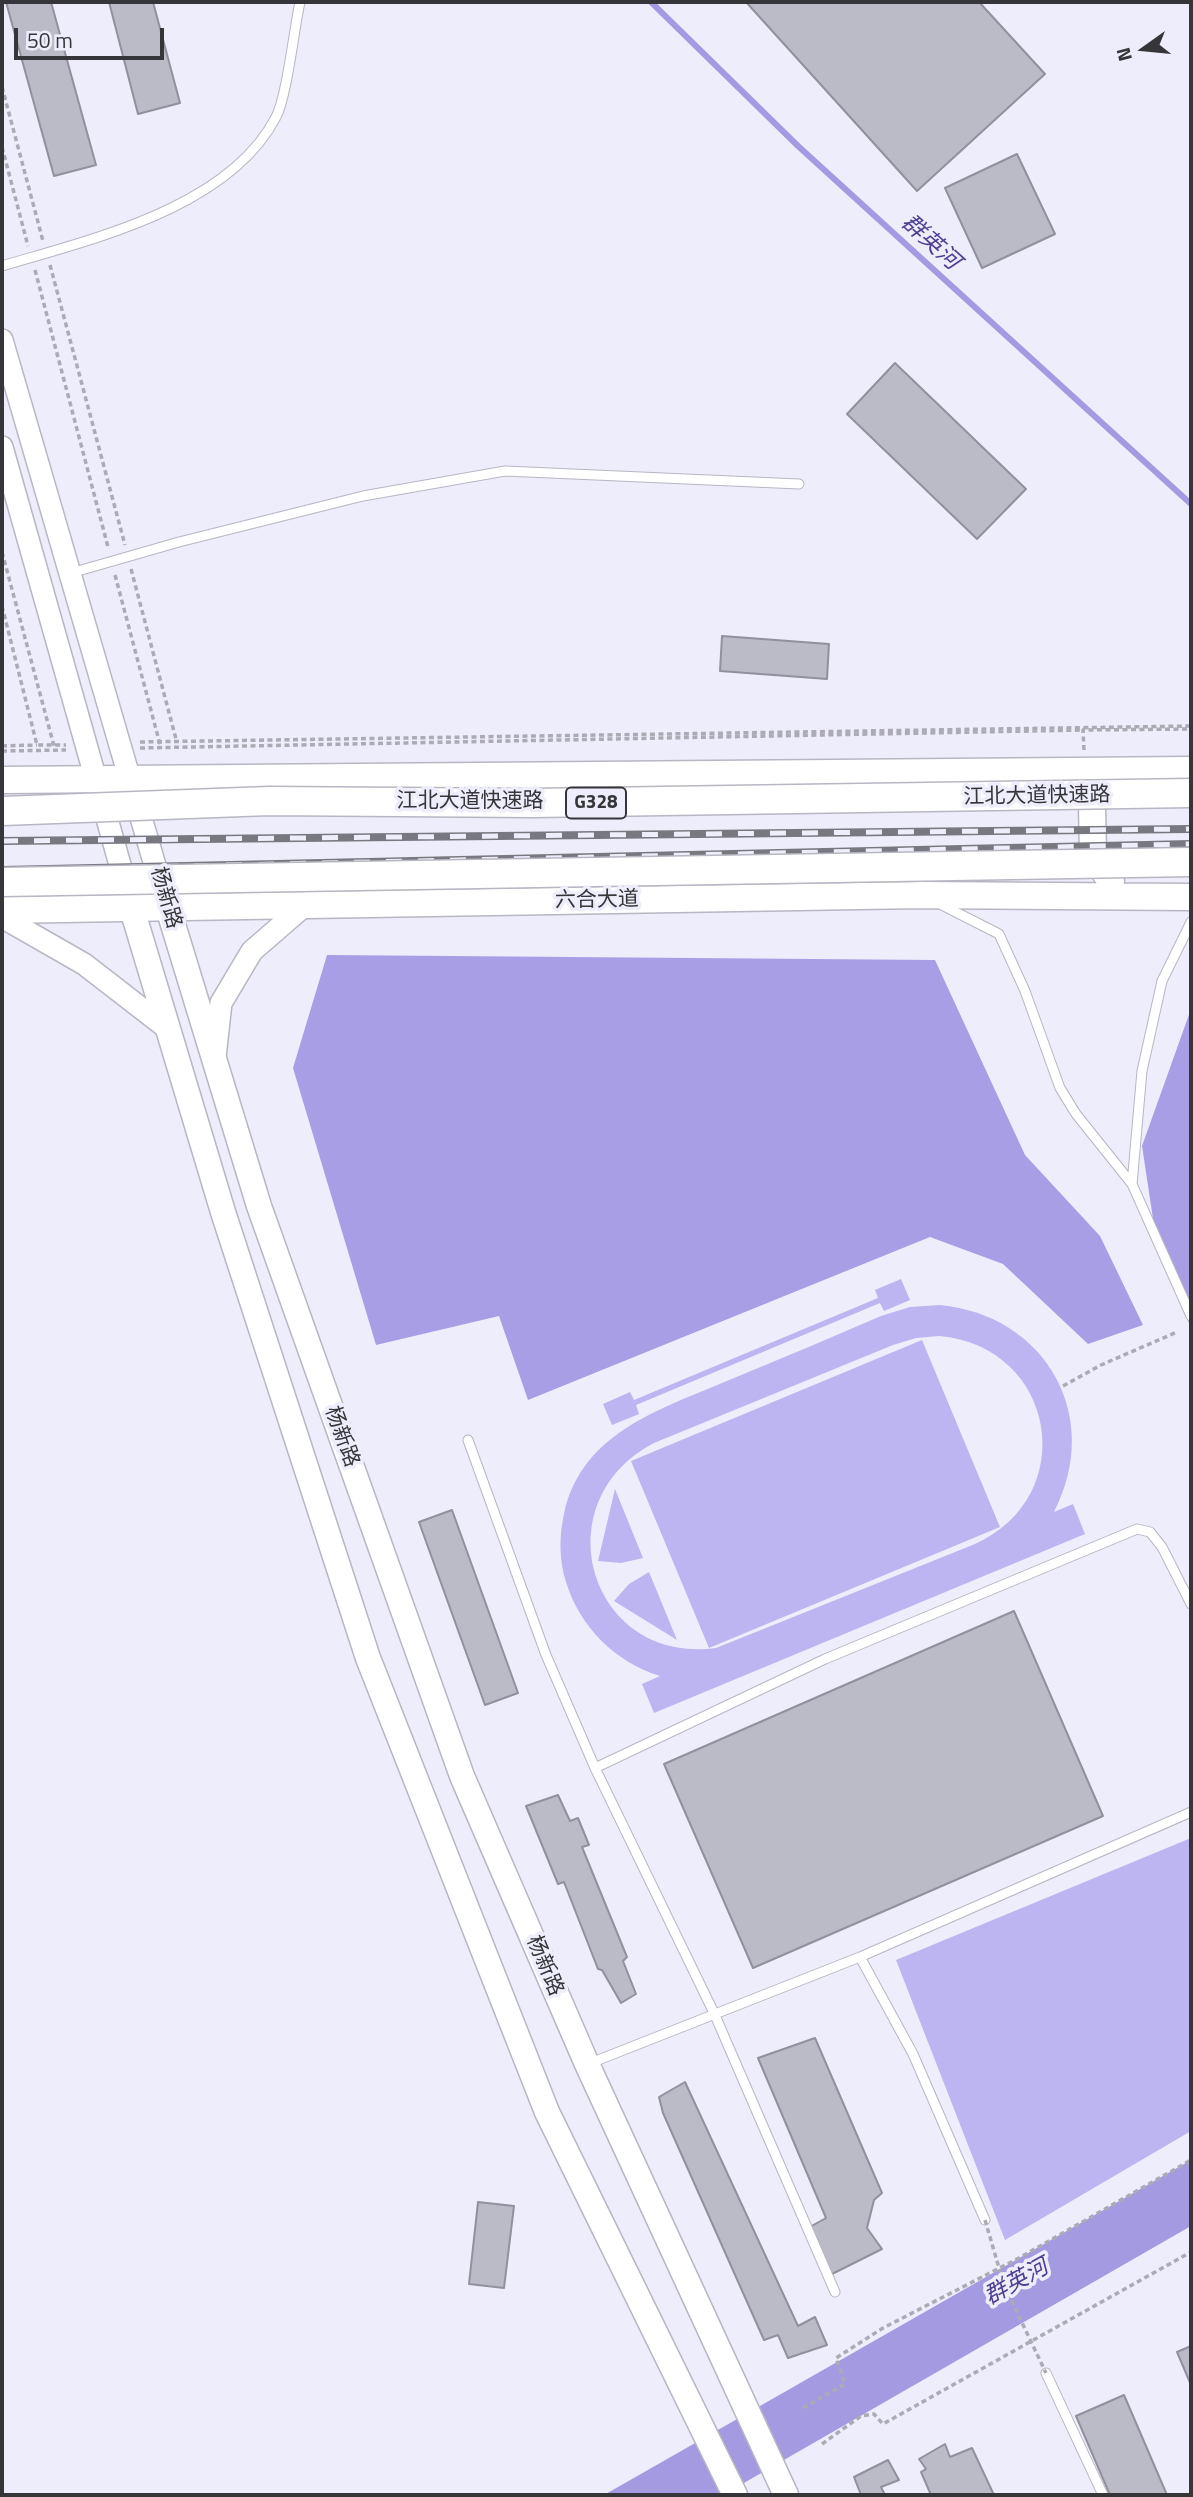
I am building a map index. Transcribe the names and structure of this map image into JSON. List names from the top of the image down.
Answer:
{
  "streets": {
    "highway": ["江北大道快速路", "G328"],
    "main road": ["杨新路", "六合大道"]
  },
  "crossings": [
    ["G328", "杨新路"],
    ["杨新路", "六合大道"]
  ],
  "water": ["群英河"],
  "scale_bar": "50 m",
  "north": "left"
}
